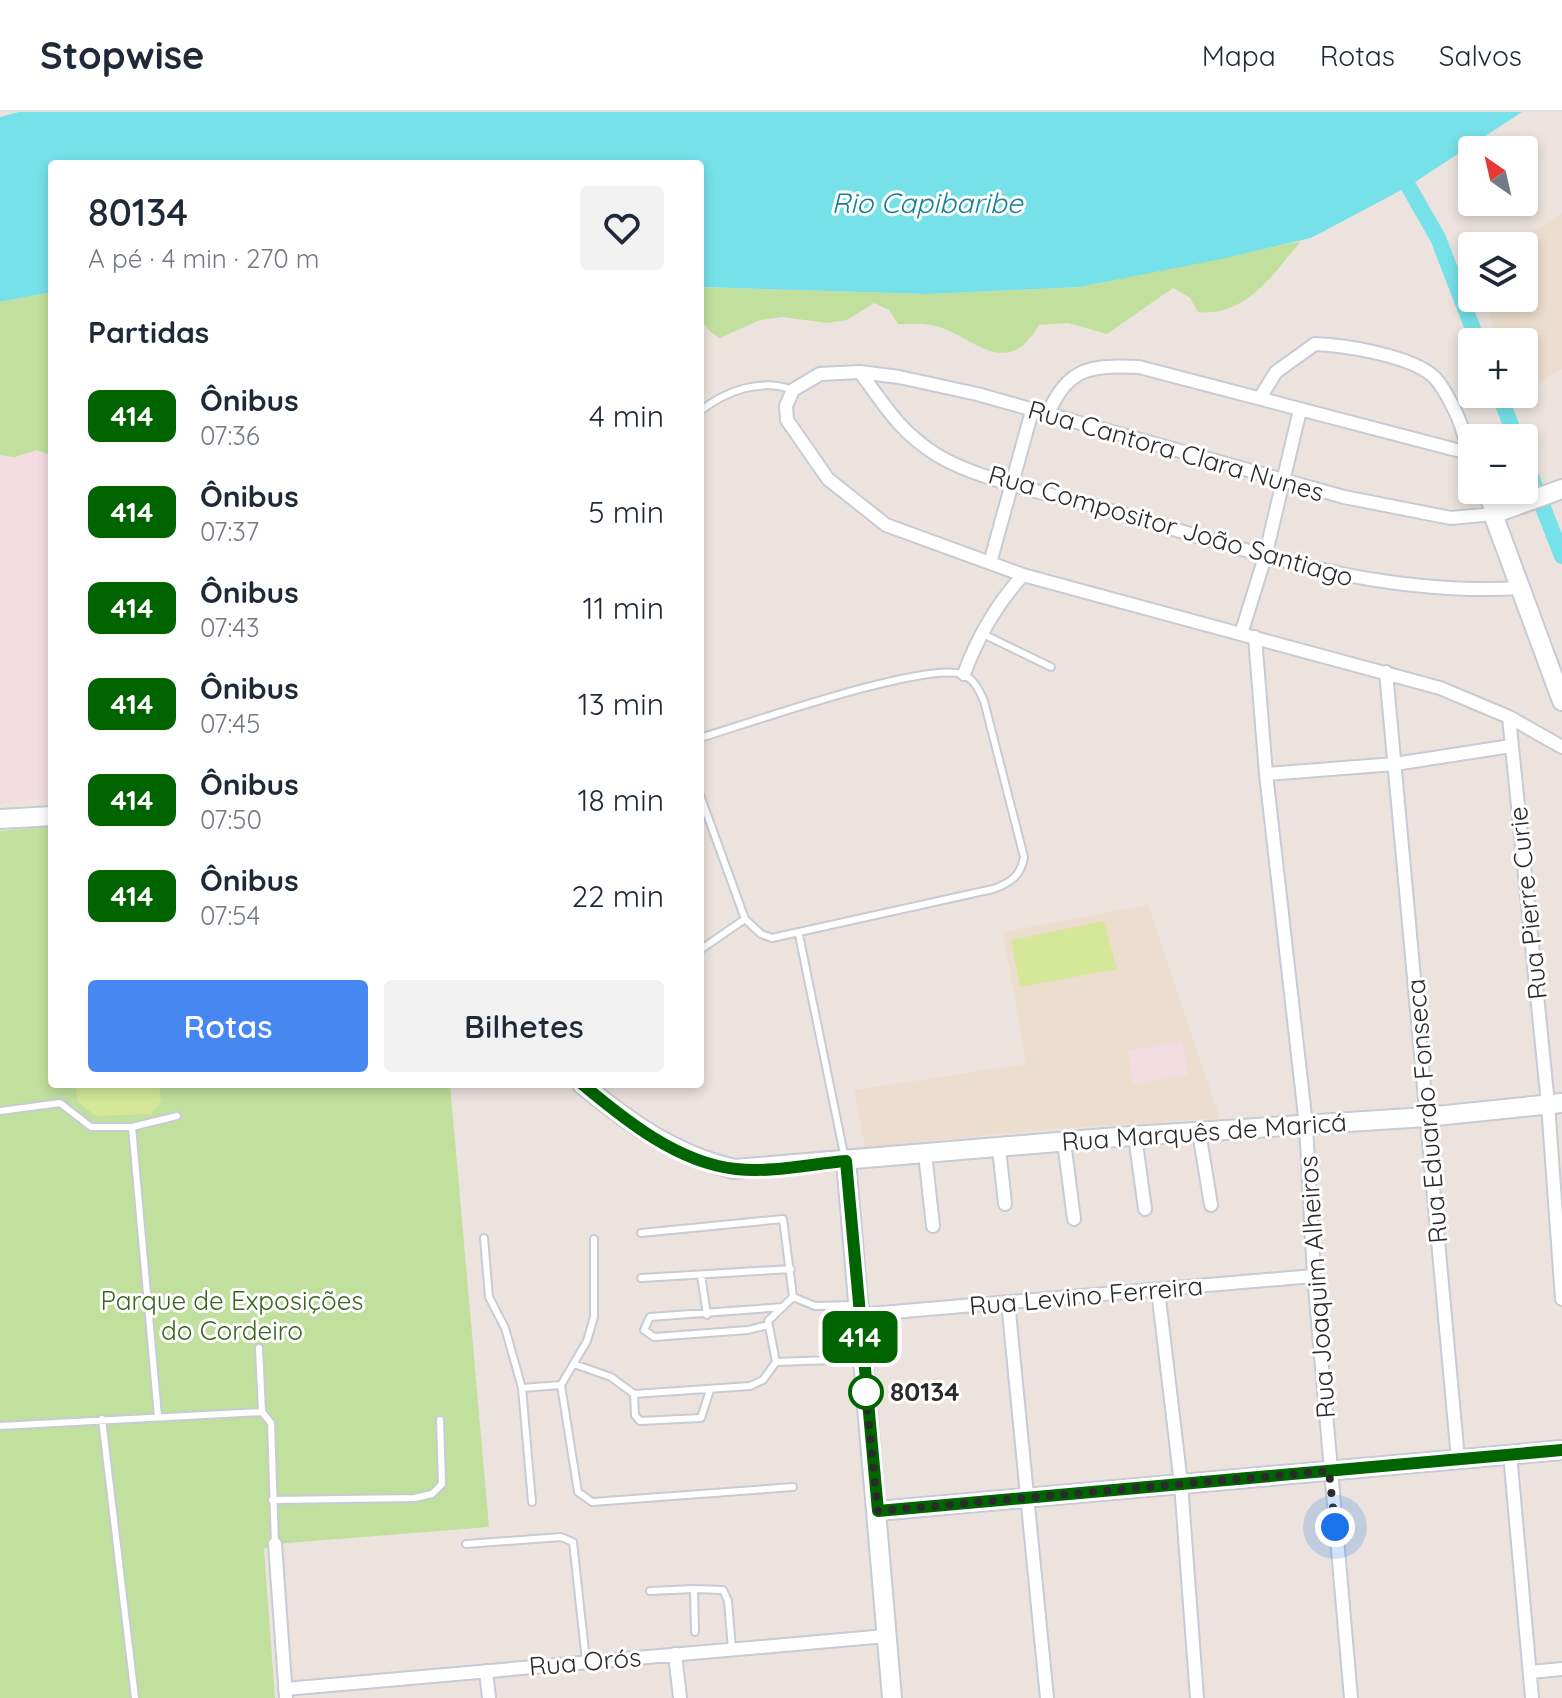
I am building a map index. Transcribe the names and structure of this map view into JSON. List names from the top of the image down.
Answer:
{
  "streets": {
    "main road": ["Rua Marquês de Maricá"],
    "street": [
      "Rua Cantora Clara Nunes",
      "Rua Compositor João Santiago",
      "Rua Pierre Curie",
      "Rua Eduardo Fonseca",
      "Rua Joaquim Alheiros",
      "Rua Levino Ferreira",
      "Rua Orós"
    ]
  },
  "crossings": [
    ["Rua Cantora Clara Nunes", "Rua Compositor João Santiago"],
    ["Rua Pierre Curie", "Rua Marquês de Maricá"],
    ["Rua Eduardo Fonseca", "Rua Marquês de Maricá"],
    ["Rua Marquês de Maricá", "Rua Joaquim Alheiros"],
    ["Rua Joaquim Alheiros", "Rua Levino Ferreira"]
  ],
  "water": ["Rio Capibaribe"],
  "parks": ["Parque de Exposições do Cordeiro"],
  "places": ["80134"],
  "lines": ["bus line 414"],
  "north": "top left",
  "page": {
    "header": "Stopwise",
    "nav": ["Mapa", "Rotas", "Salvos"],
    "on_map": "414",
    "map_buttons": ["+", "−"],
    "heading": [
      ["80134", "A pé · 4 min · 270 m"],
      "Partidas"
    ],
    "list": [
      {
        "mark": "414",
        "name": "Ônibus",
        "note": "07:36",
        "value": "4 min"
      },
      {
        "mark": "414",
        "name": "Ônibus",
        "note": "07:37",
        "value": "5 min"
      },
      {
        "mark": "414",
        "name": "Ônibus",
        "note": "07:43",
        "value": "11 min"
      },
      {
        "mark": "414",
        "name": "Ônibus",
        "note": "07:45",
        "value": "13 min"
      },
      {
        "mark": "414",
        "name": "Ônibus",
        "note": "07:50",
        "value": "18 min"
      },
      {
        "mark": "414",
        "name": "Ônibus",
        "note": "07:54",
        "value": "22 min"
      }
    ],
    "buttons": ["Rotas", "Bilhetes"]
  }
}
